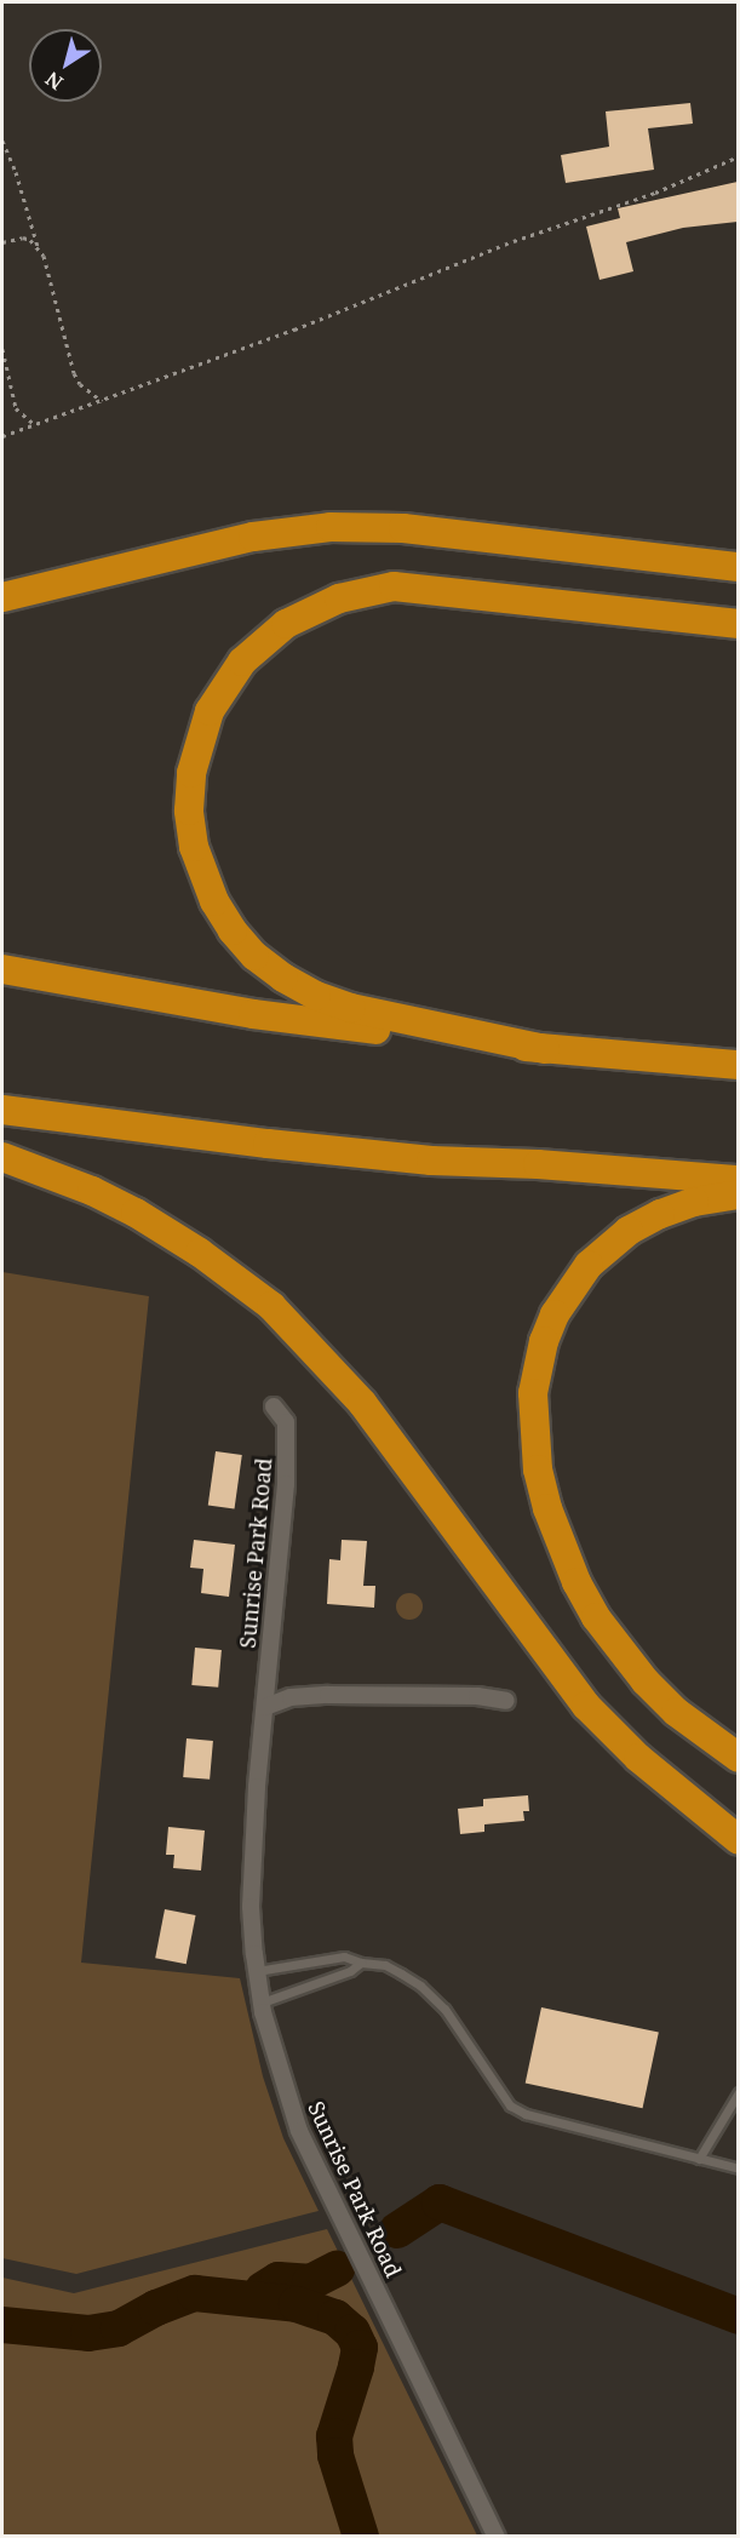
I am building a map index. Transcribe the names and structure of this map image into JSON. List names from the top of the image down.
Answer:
{
  "streets": {
    "street": ["Sunrise Park Road"]
  },
  "north": "bottom left"
}
